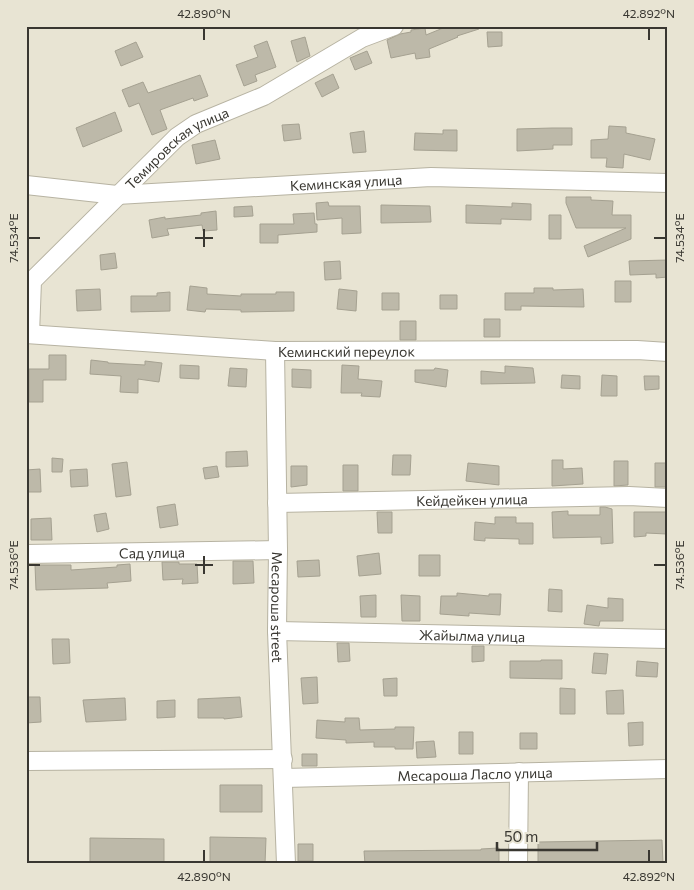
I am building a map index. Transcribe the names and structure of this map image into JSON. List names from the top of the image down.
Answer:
{
  "streets": {
    "street": [
      "Темировская улица",
      "Кеминская улица",
      "Кеминский переулок",
      "Кейдейкен улица",
      "Сад улица",
      "Месароша street",
      "Жайылма улица",
      "Месароша Ласло улица"
    ]
  },
  "crossings": [
    ["Темировская улица", "Кеминская улица"],
    ["Темировская улица", "Кеминский переулок"],
    ["Кеминский переулок", "Месароша street"],
    ["Кейдейкен улица", "Месароша street"],
    ["Сад улица", "Месароша street"],
    ["Месароша street", "Жайылма улица"],
    ["Месароша street", "Месароша Ласло улица"]
  ],
  "scale_bar": "50 m",
  "coordinates": [
    "42.890°N",
    "42.892°N",
    "74.534°E",
    "74.536°E"
  ]
}
